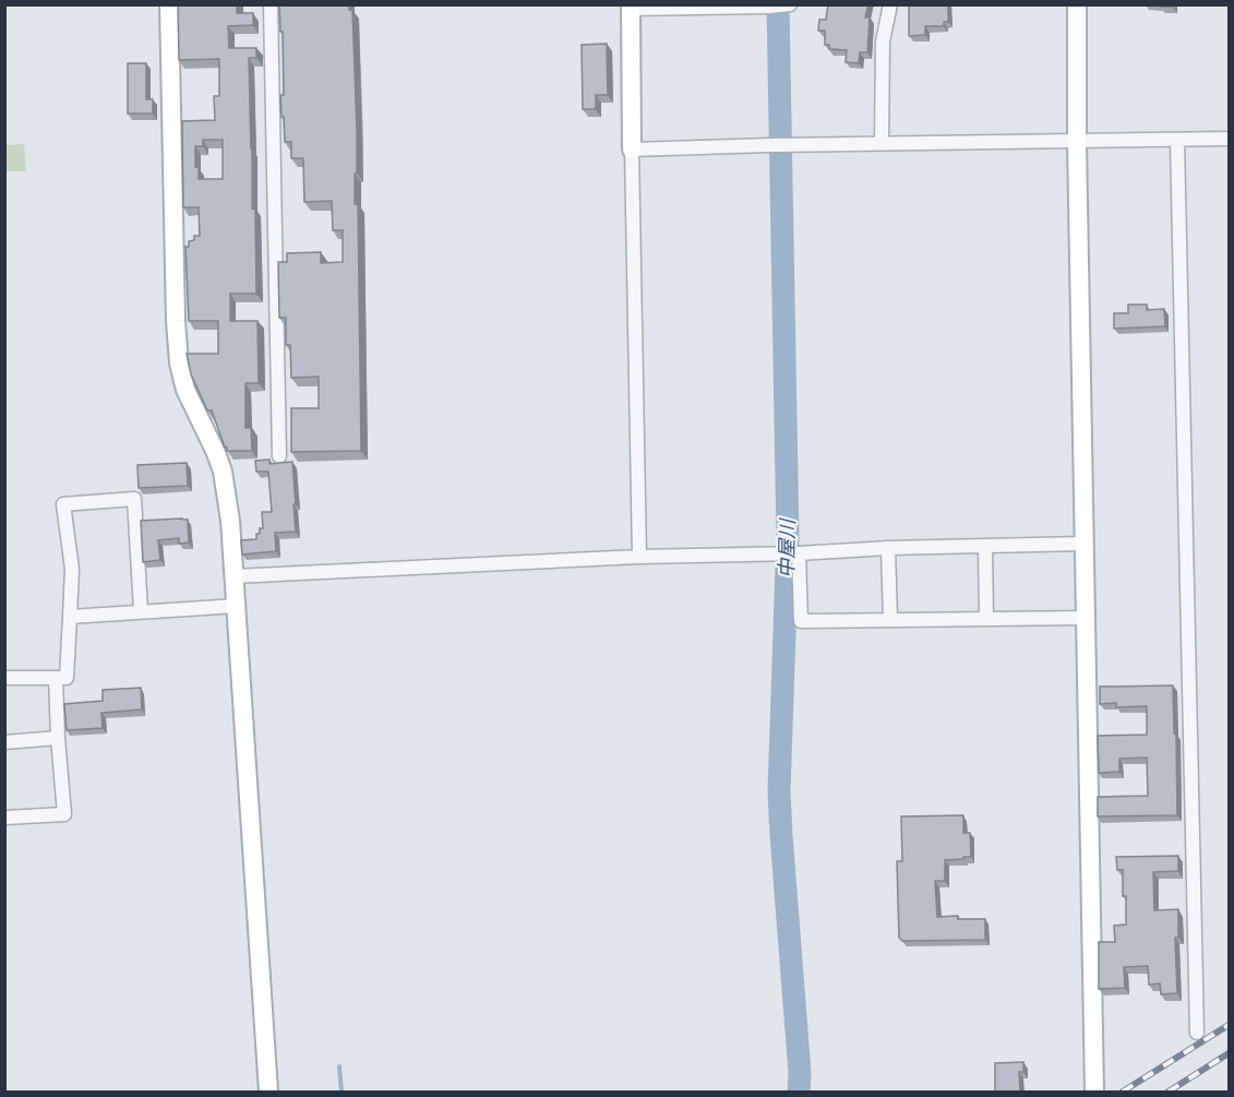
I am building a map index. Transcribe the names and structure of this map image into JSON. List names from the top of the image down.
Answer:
{
  "water": ["中屋川"]
}
